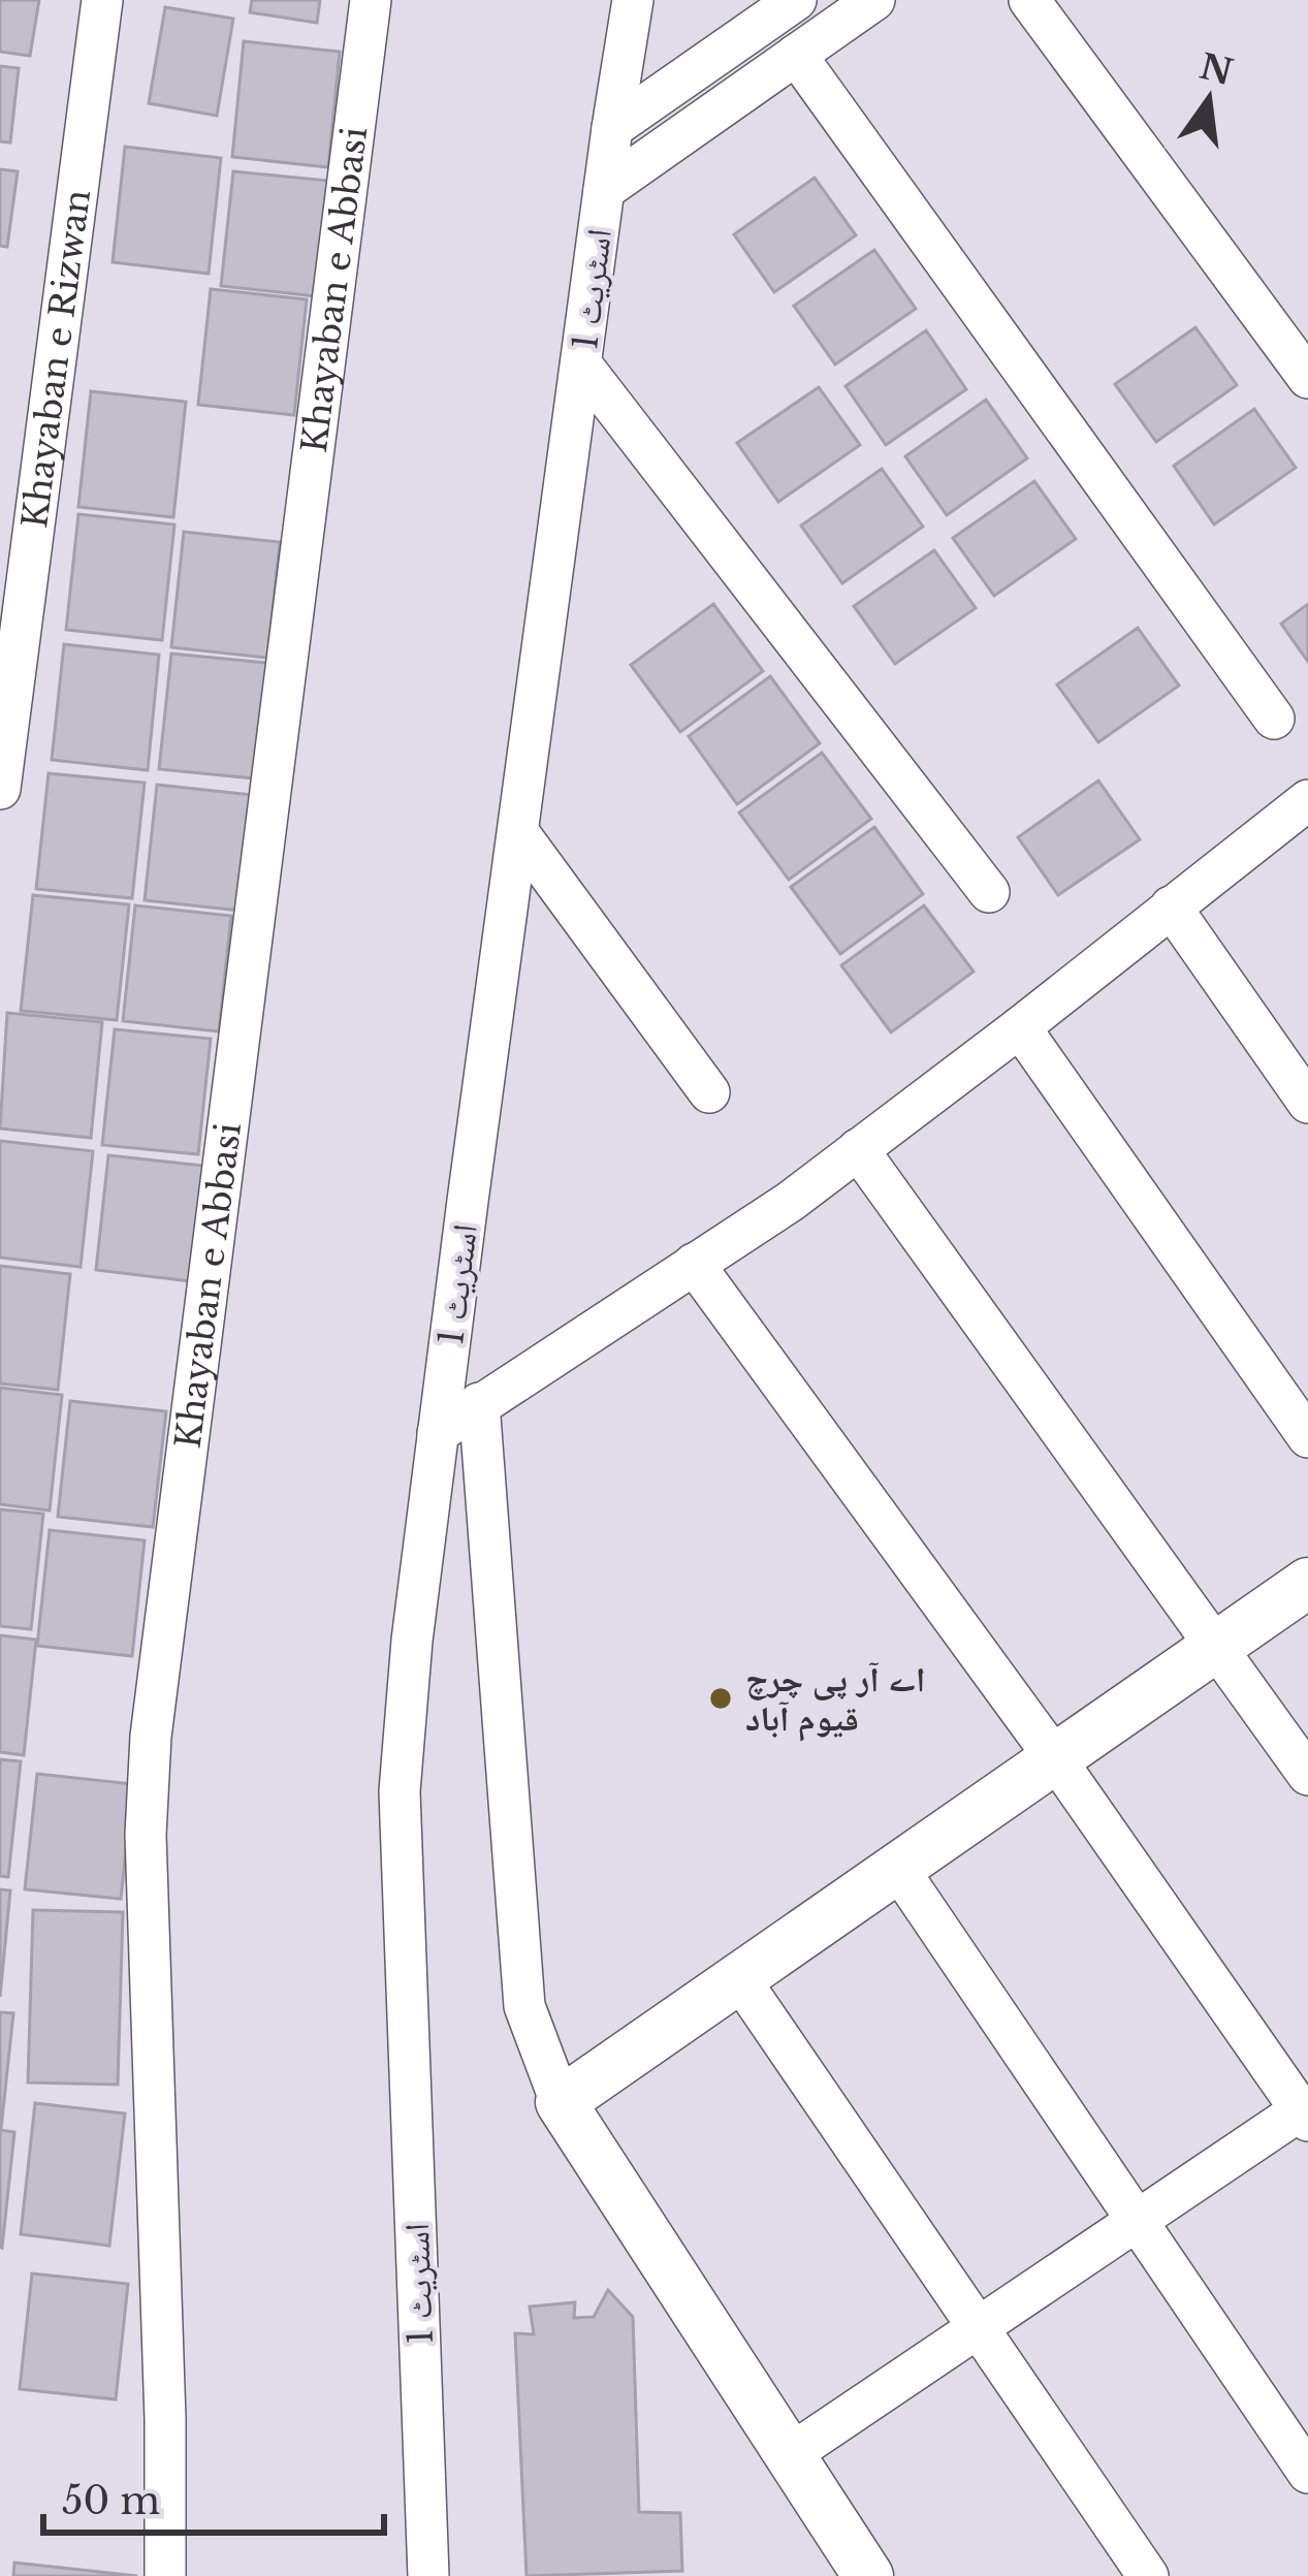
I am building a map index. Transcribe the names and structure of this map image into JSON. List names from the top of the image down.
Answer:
{
  "streets": {
    "street": ["Khayaban e Abbasi", "اسٹریٹ 1", "Khayaban e Rizwan"]
  },
  "places": ["اے آر پی چرچ قیوم آباد"],
  "scale_bar": "50 m",
  "north": "top"
}
